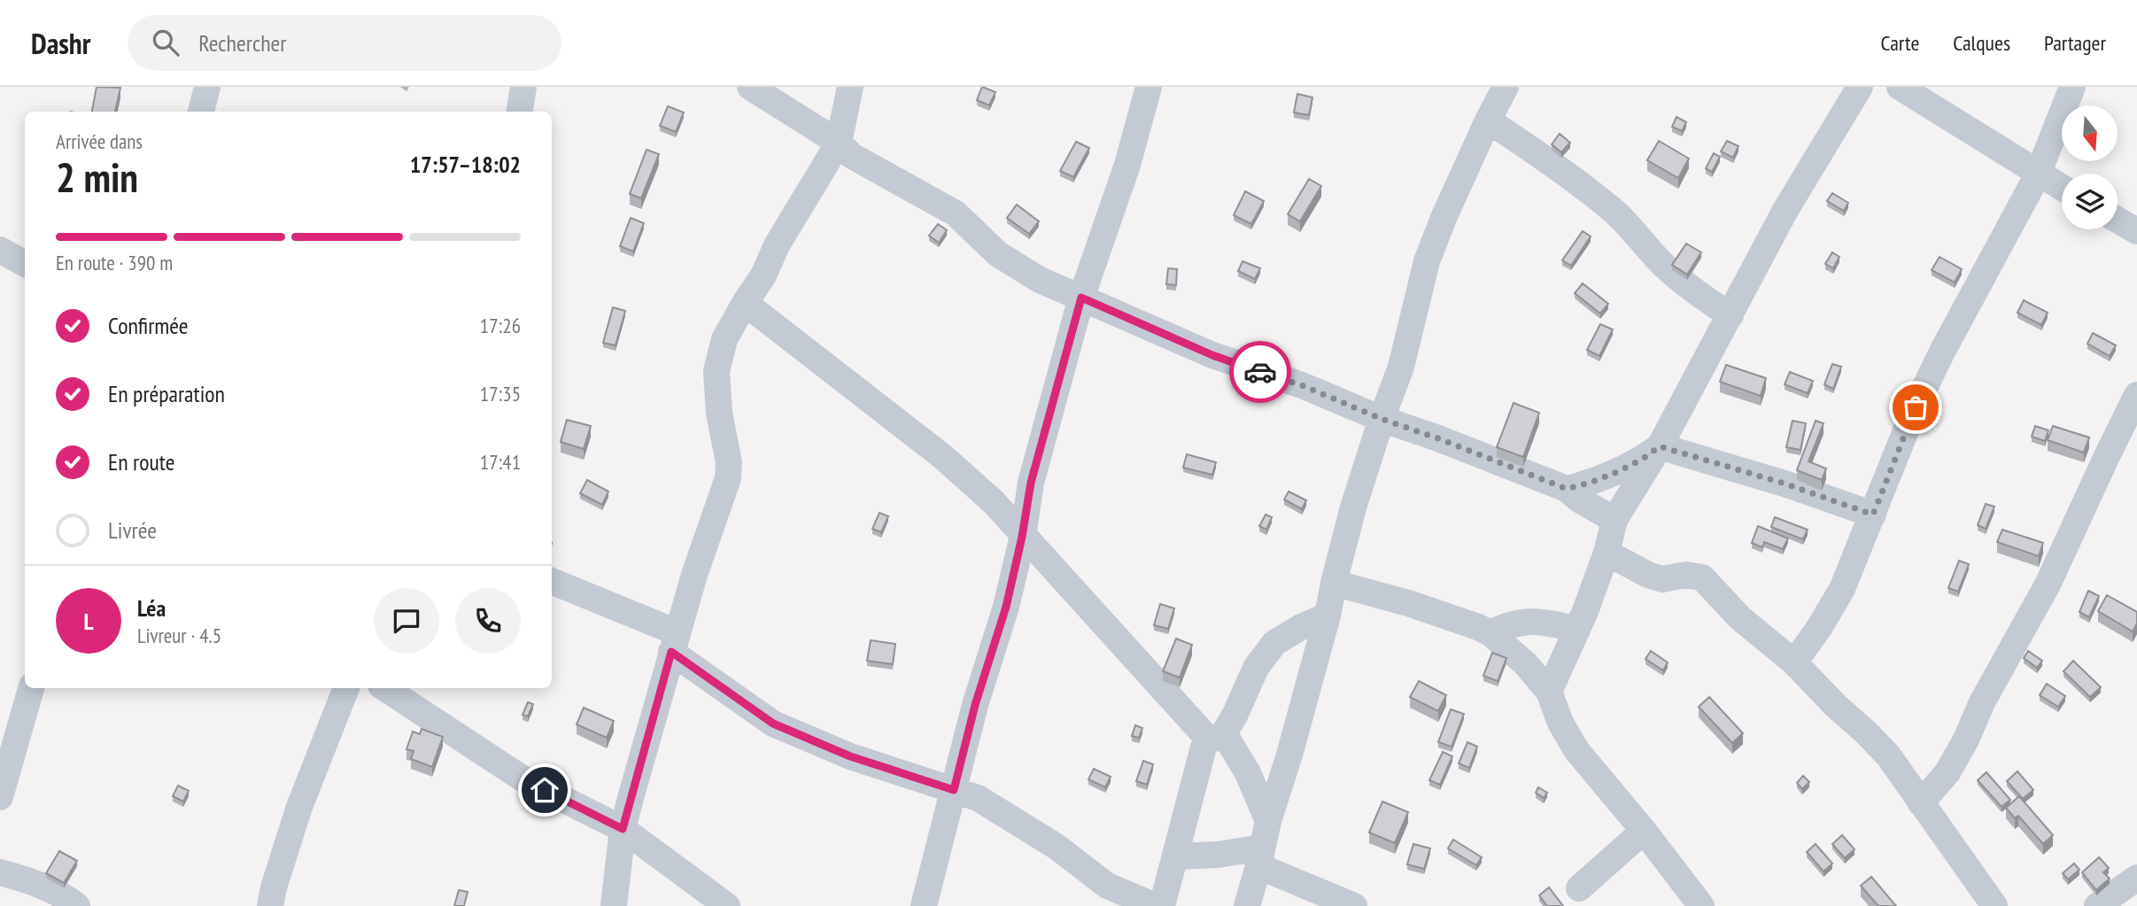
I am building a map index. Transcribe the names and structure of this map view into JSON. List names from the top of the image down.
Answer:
{
  "north": "bottom",
  "page": {
    "header": "Dashr",
    "search": "Rechercher",
    "nav": ["Carte", "Calques", "Partager"],
    "heading": ["2 min", "Arrivée dans", "17:57–18:02"],
    "panel": ["Léa", "Livreur · 4.5"],
    "bar": "En route · 390 m",
    "list": [
      ["Confirmée", "17:26"],
      ["En préparation", "17:35"],
      ["En route", "17:41"],
      "Livrée"
    ],
    "round": "L"
  }
}
